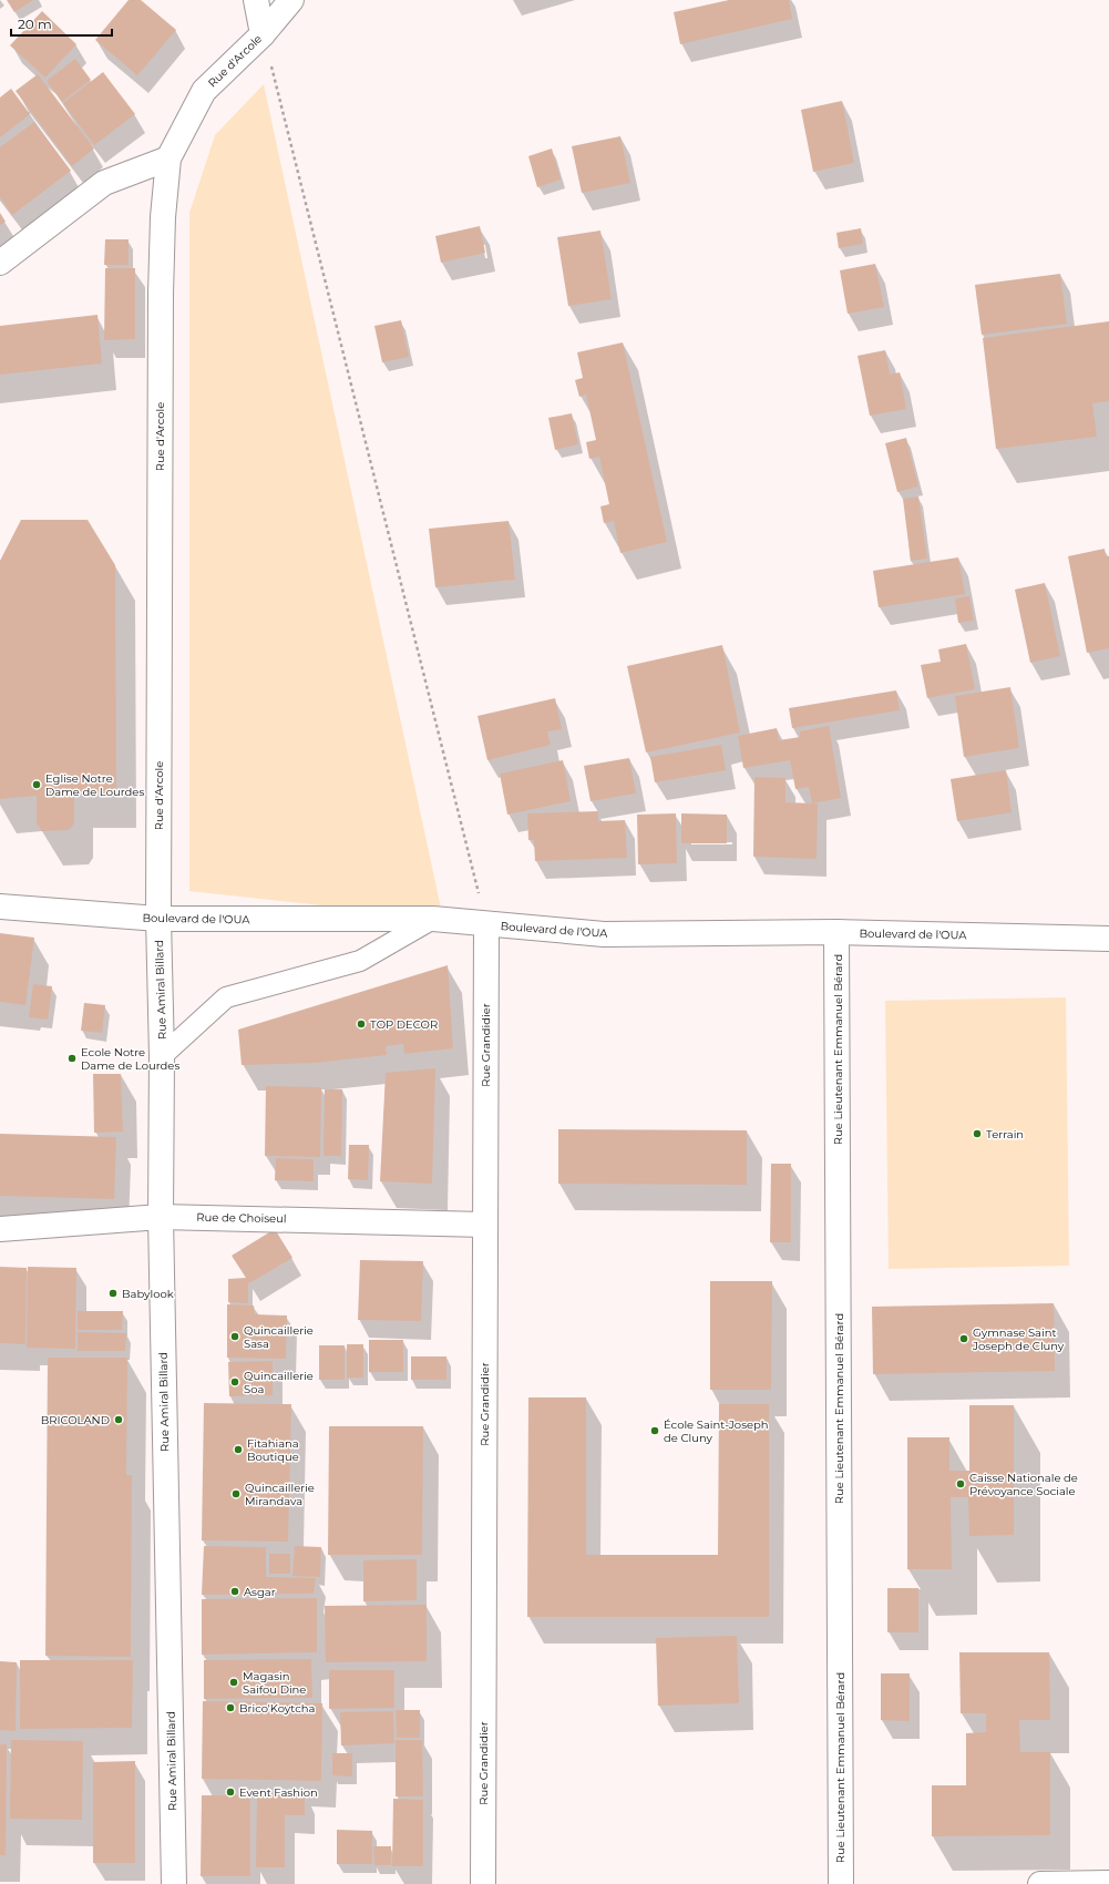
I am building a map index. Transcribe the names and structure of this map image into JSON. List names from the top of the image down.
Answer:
{
  "streets": {
    "street": [
      "Rue d'Arcole",
      "Boulevard de l'OUA",
      "Rue Amiral Billard",
      "Rue Grandidier",
      "Rue Lieutenant Emmanuel Bérard",
      "Rue de Choiseul"
    ]
  },
  "crossings": [
    ["Rue d'Arcole", "Boulevard de l'OUA"],
    ["Rue d'Arcole", "Rue Amiral Billard"],
    ["Boulevard de l'OUA", "Rue Amiral Billard"],
    ["Boulevard de l'OUA", "Rue Grandidier"],
    ["Boulevard de l'OUA", "Rue Lieutenant Emmanuel Bérard"],
    ["Rue Amiral Billard", "Rue de Choiseul"],
    ["Rue Grandidier", "Rue de Choiseul"]
  ],
  "places": [
    "Eglise Notre Dame de Lourdes",
    "TOP DECOR",
    "Ecole Notre Dame de Lourdes",
    "Terrain",
    "Babylook",
    "Quincaillerie Sasa",
    "Gymnase Saint Joseph de Cluny",
    "Quincaillerie Soa",
    "BRICOLAND",
    "École Saint-Joseph de Cluny",
    "Fitahiana Boutique",
    "Caisse Nationale de Prévoyance Sociale",
    "Quincaillerie Mirandava",
    "Asgar",
    "Magasin Saifou Dine",
    "Brico'Koytcha",
    "Event Fashion"
  ],
  "scale_bar": "20 m"
}
